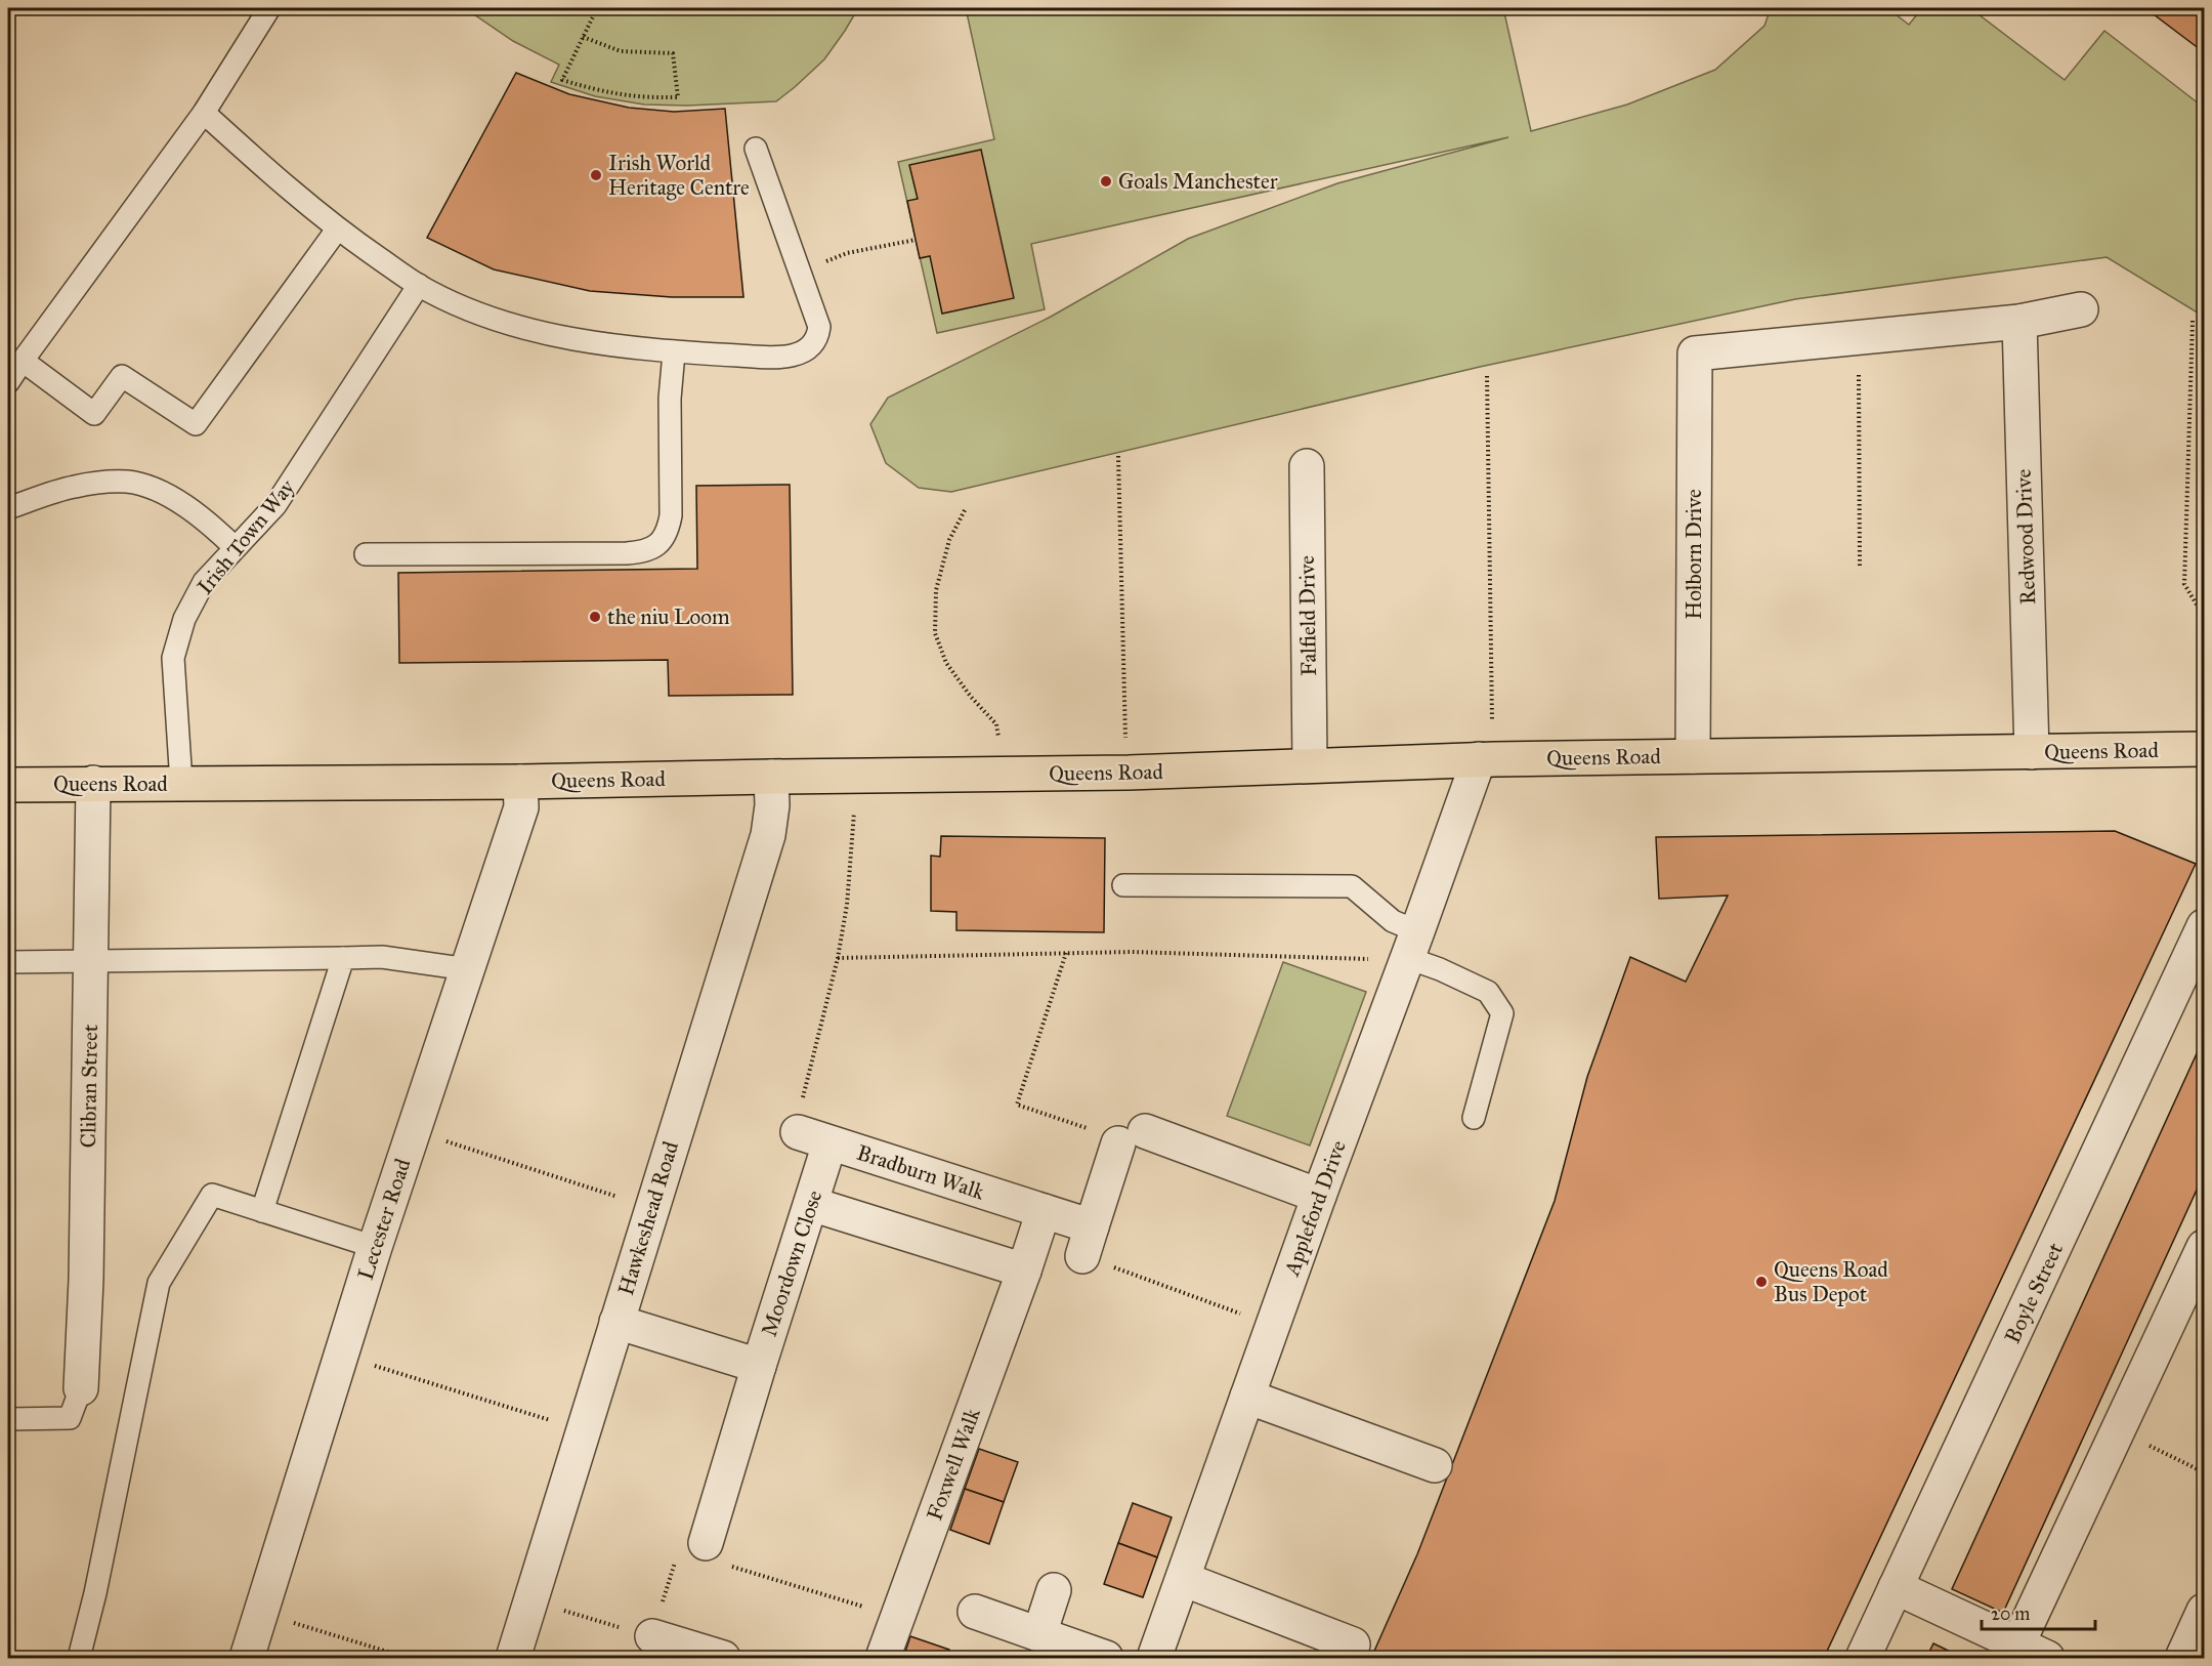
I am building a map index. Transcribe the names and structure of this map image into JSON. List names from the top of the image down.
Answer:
{
  "streets": {
    "highway": ["Queens Road"],
    "street": [
      "Redwood Drive",
      "Holborn Drive",
      "Falfield Drive",
      "Clibran Street",
      "Bradburn Walk",
      "Appleford Drive",
      "Hawkeshead Road",
      "Lecester Road",
      "Moordown Close",
      "Boyle Street",
      "Foxwell Walk"
    ],
    "lane": ["Irish Town Way"]
  },
  "crossings": [
    ["Irish Town Way", "Queens Road"],
    ["Redwood Drive", "Queens Road"],
    ["Holborn Drive", "Queens Road"],
    ["Falfield Drive", "Queens Road"],
    ["Queens Road", "Clibran Street"],
    ["Queens Road", "Appleford Drive"],
    ["Queens Road", "Hawkeshead Road"],
    ["Queens Road", "Lecester Road"],
    ["Bradburn Walk", "Foxwell Walk"],
    ["Hawkeshead Road", "Moordown Close"]
  ],
  "places": [
    "Irish World Heritage Centre",
    "Goals Manchester",
    "the niu Loom",
    "Queens Road Bus Depot"
  ],
  "scale_bar": "20 m"
}
